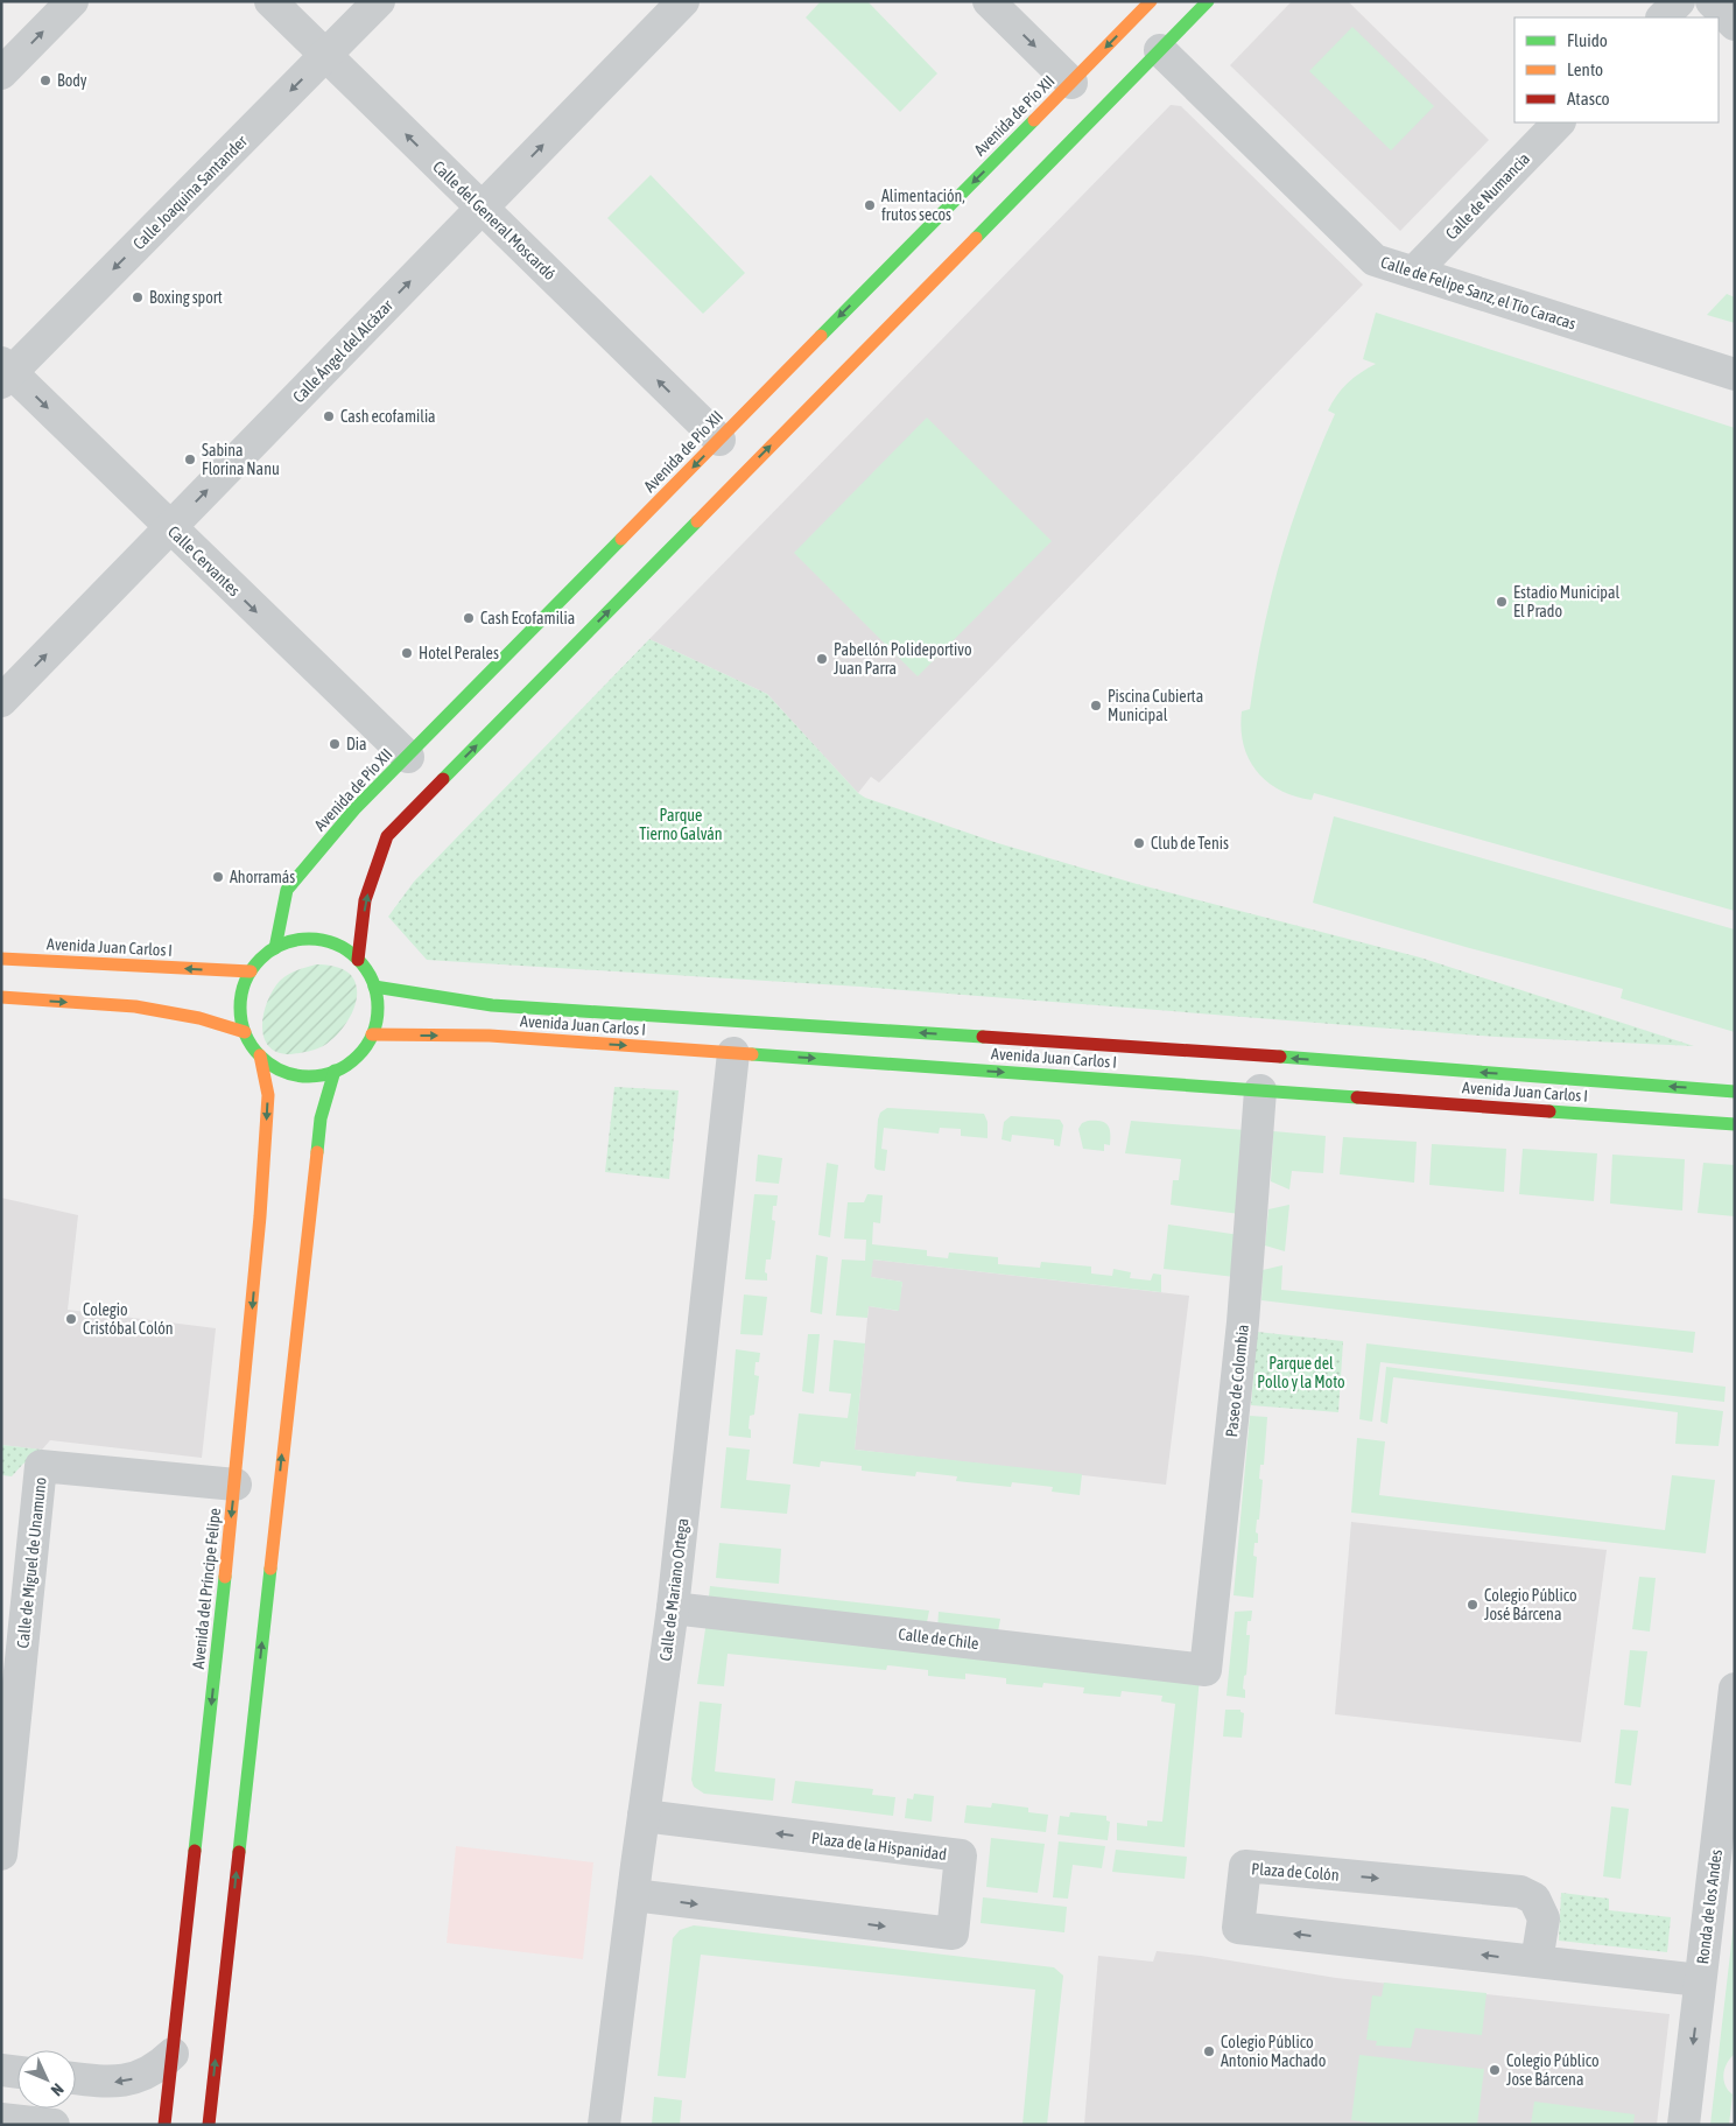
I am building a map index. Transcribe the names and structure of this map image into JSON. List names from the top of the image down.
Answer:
{
  "streets": {
    "street": [
      "Avenida de Pío XII",
      "Calle Joaquina Santander",
      "Calle de Numancia",
      "Calle del General Moscardó",
      "Calle de Felipe Sanz, el Tío Caracas",
      "Calle Ángel del Alcázar",
      "Calle Cervantes",
      "Avenida Juan Carlos I",
      "Paseo de Colombia",
      "Calle de Miguel de Unamuno",
      "Avenida del Príncipe Felipe",
      "Calle de Mariano Ortega",
      "Calle de Chile",
      "Plaza de la Hispanidad",
      "Plaza de Colón",
      "Ronda de los Andes"
    ]
  },
  "crossings": [
    ["Avenida de Pío XII", "Calle del General Moscardó"],
    ["Avenida de Pío XII", "Calle Cervantes"],
    ["Avenida de Pío XII", "Avenida Juan Carlos I"],
    ["Avenida de Pío XII", "Avenida del Príncipe Felipe"],
    ["Calle Joaquina Santander", "Calle del General Moscardó"],
    ["Calle Joaquina Santander", "Calle Cervantes"],
    ["Calle de Numancia", "Calle de Felipe Sanz, el Tío Caracas"],
    ["Calle del General Moscardó", "Calle Ángel del Alcázar"],
    ["Calle Ángel del Alcázar", "Calle Cervantes"],
    ["Avenida Juan Carlos I", "Paseo de Colombia"],
    ["Avenida Juan Carlos I", "Avenida del Príncipe Felipe"],
    ["Avenida Juan Carlos I", "Calle de Mariano Ortega"],
    ["Paseo de Colombia", "Calle de Chile"],
    ["Calle de Miguel de Unamuno", "Avenida del Príncipe Felipe"],
    ["Calle de Mariano Ortega", "Calle de Chile"],
    ["Calle de Mariano Ortega", "Plaza de la Hispanidad"],
    ["Plaza de Colón", "Ronda de los Andes"]
  ],
  "one_way": [
    "Calle Joaquina Santander",
    "Calle del General Moscardó",
    "Calle Ángel del Alcázar",
    "Calle Cervantes"
  ],
  "parks": ["Parque Tierno Galván", "Parque del Pollo y la Moto"],
  "places": [
    "Body",
    "Alimentación, frutos secos",
    "Boxing sport",
    "Cash ecofamilia",
    "Sabina Florina Nanu",
    "Estadio Municipal El Prado",
    "Cash Ecofamilia",
    "Hotel Perales",
    "Pabellón Polideportivo Juan Parra",
    "Piscina Cubierta Municipal",
    "Dia",
    "Club de Tenis",
    "Ahorramás",
    "Colegio Cristóbal Colón",
    "Colegio Público José Bárcena",
    "Colegio Público Antonio Machado",
    "Colegio Público Jose Bárcena"
  ],
  "legend": ["Fluido", "Lento", "Atasco"],
  "north": "bottom right"
}
